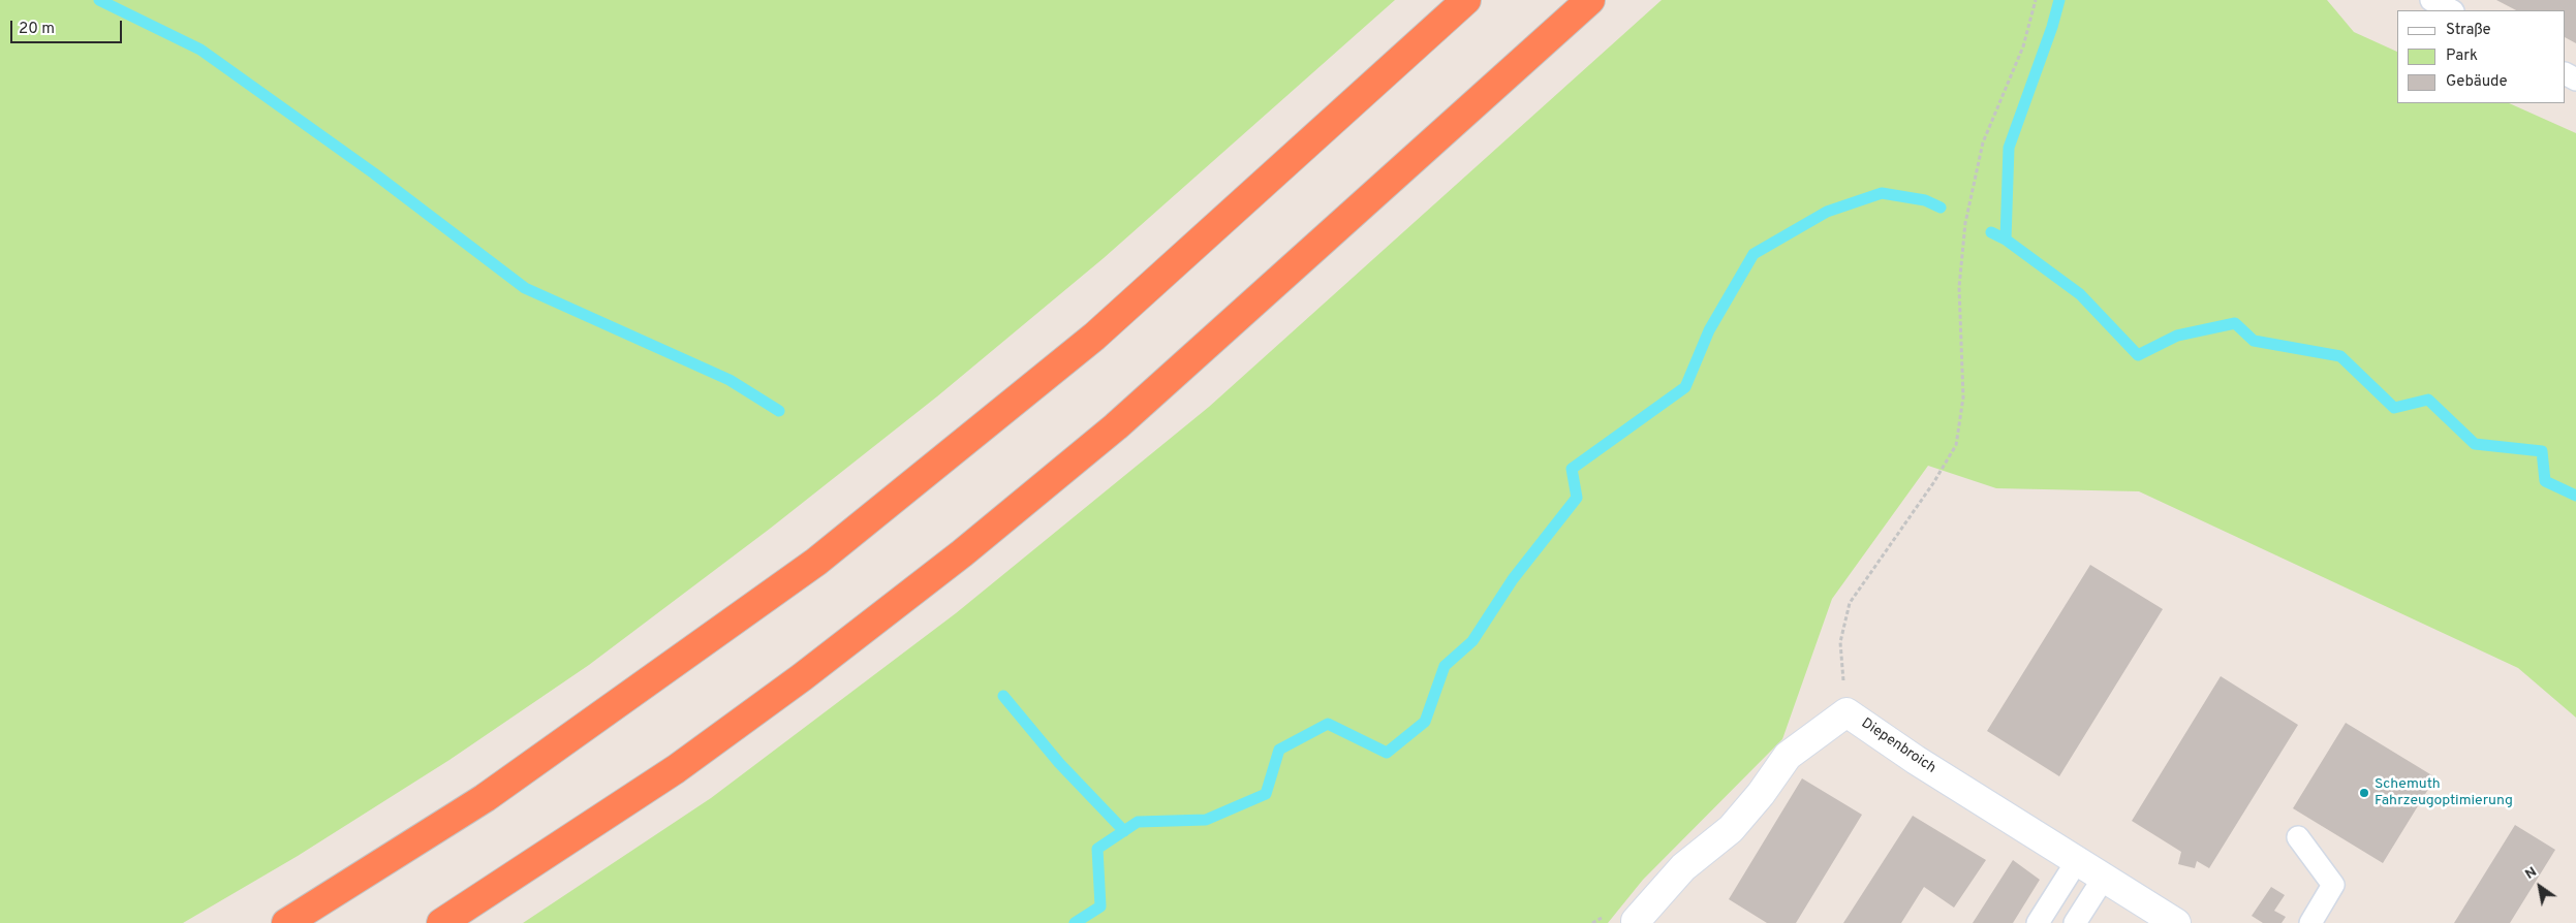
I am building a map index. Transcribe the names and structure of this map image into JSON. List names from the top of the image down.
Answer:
{
  "streets": {
    "street": ["Diepenbroich"]
  },
  "places": ["Schemuth Fahrzeugoptimierung"],
  "legend": ["Straße", "Park", "Gebäude"],
  "scale_bar": "20 m",
  "north": "top left"
}
